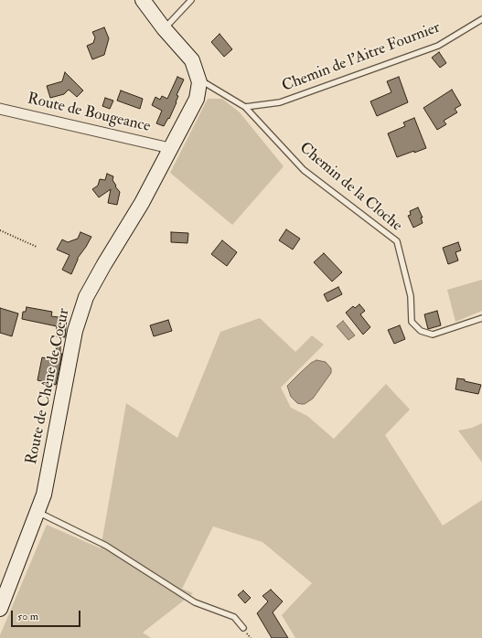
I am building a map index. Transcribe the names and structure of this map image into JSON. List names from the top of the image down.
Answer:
{
  "streets": {
    "street": ["Route de Bougeance", "Route de Chêne de Coeur"],
    "lane": ["Chemin de l'Aitre Fournier", "Chemin de la Cloche"]
  },
  "crossings": [
    ["Chemin de l'Aitre Fournier", "Chemin de la Cloche"],
    ["Route de Bougeance", "Route de Chêne de Coeur"],
    ["Chemin de la Cloche", "Route de Chêne de Coeur"]
  ],
  "scale_bar": "50 m"
}
